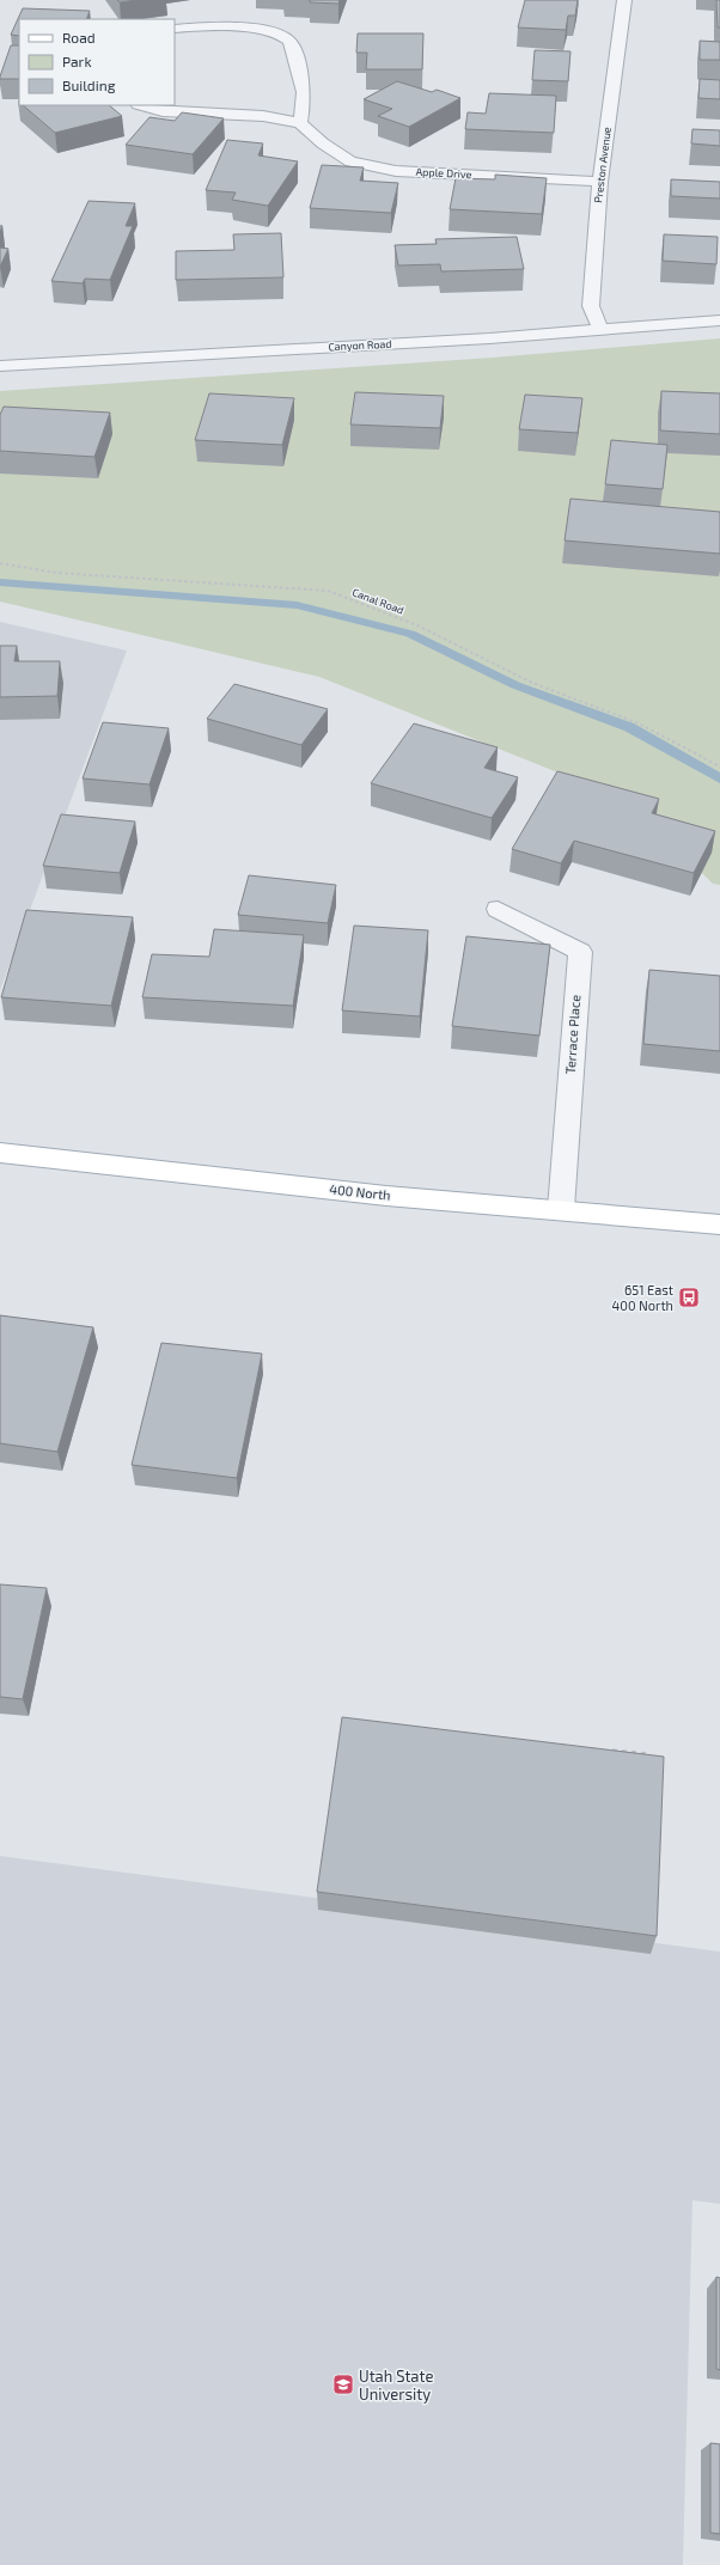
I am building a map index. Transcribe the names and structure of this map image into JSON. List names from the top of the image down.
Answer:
{
  "streets": {
    "main road": ["400 North"],
    "street": [
      "Preston Avenue",
      "Apple Drive",
      "Canyon Road",
      "Terrace Place"
    ],
    "path": ["Canal Road"]
  },
  "crossings": [
    ["Preston Avenue", "Apple Drive"],
    ["Preston Avenue", "Canyon Road"],
    ["Terrace Place", "400 North"]
  ],
  "places": {
    "bus stop": ["651 East 400 North"],
    "school or university": ["Utah State University"]
  },
  "legend": ["Road", "Park", "Building"]
}
